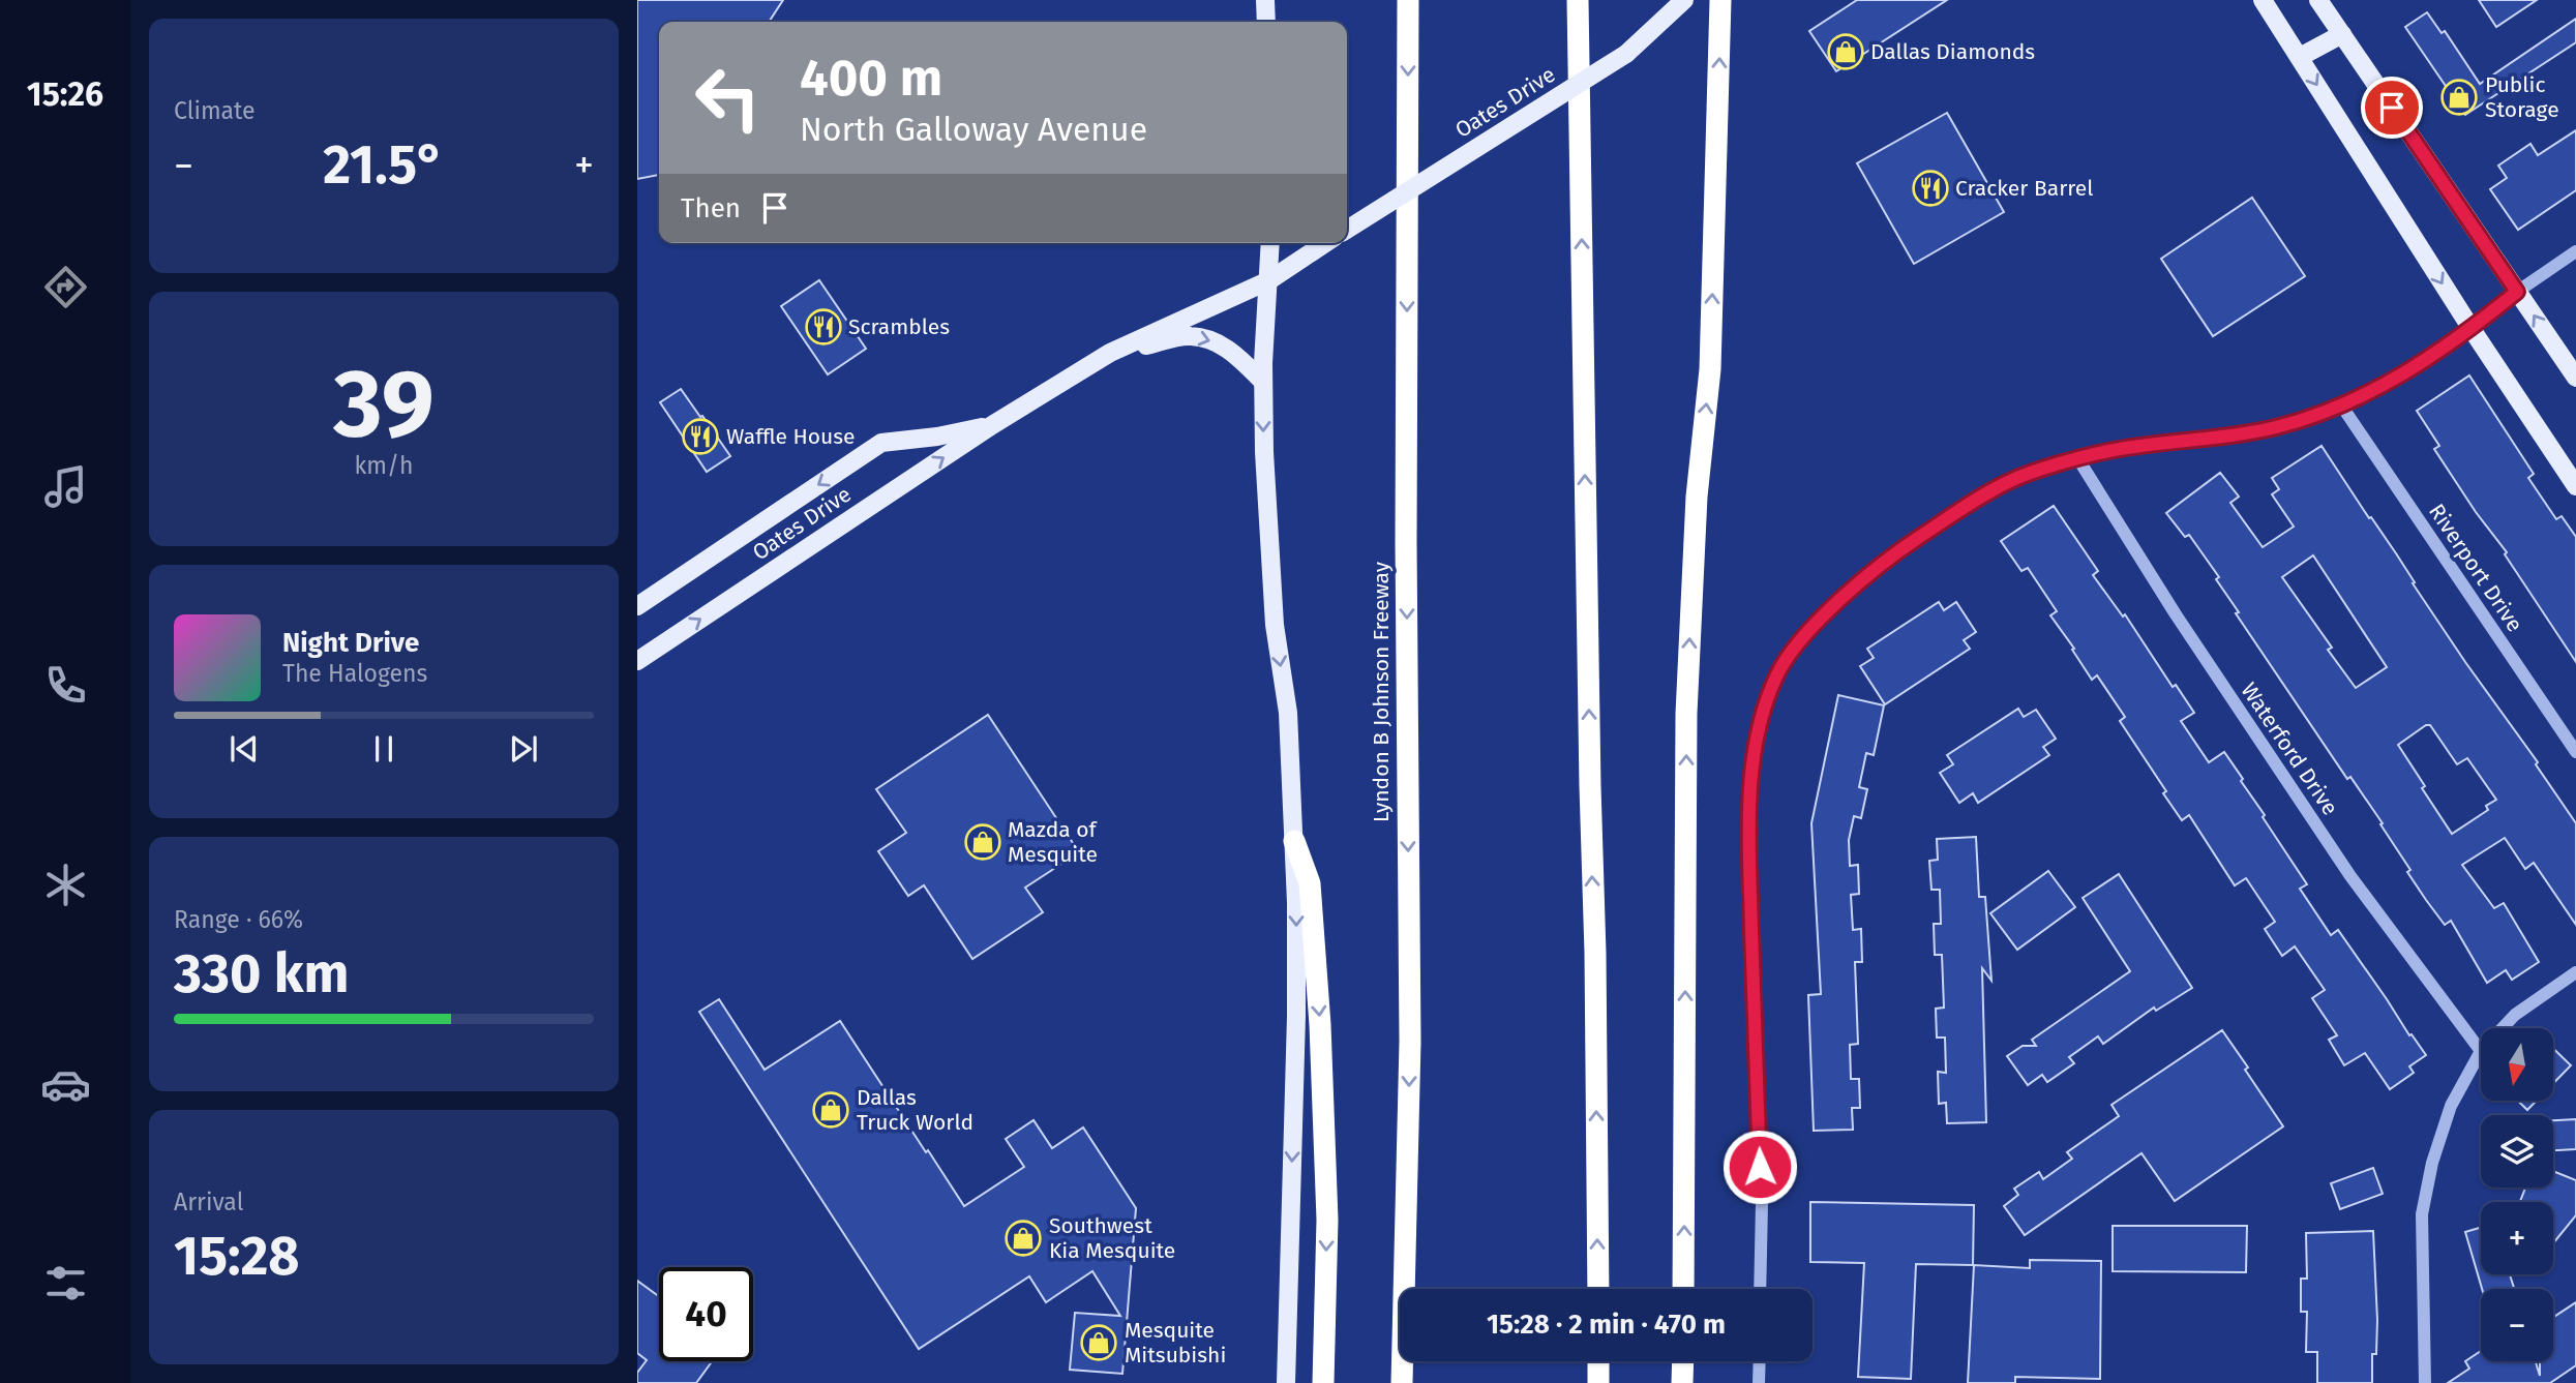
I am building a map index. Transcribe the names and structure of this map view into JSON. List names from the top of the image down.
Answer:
{
  "streets": {
    "highway": ["Lyndon B Johnson Freeway"],
    "main road": ["Oates Drive"],
    "street": ["Riverport Drive", "Waterford Drive"]
  },
  "places": {
    "shop": [
      "Dallas Diamonds",
      "Public Storage",
      "Mazda of Mesquite",
      "Dallas Truck World",
      "Southwest Kia Mesquite",
      "Mesquite Mitsubishi"
    ],
    "restaurant": ["Cracker Barrel", "Scrambles", "Waffle House"]
  },
  "north": "bottom",
  "page": {
    "tabs": "15:26",
    "tile": [
      "Climate",
      ["39", "km/h"],
      ["Range · 66%", "330 km"],
      ["Arrival", "15:28"]
    ],
    "turn": ["400 m", "North Galloway Avenue"],
    "heat": ["−", "21.5°", "+"],
    "then": "Then",
    "song": ["Night Drive", "The Halogens"],
    "map_buttons": ["+", "−"],
    "limit": "40",
    "trip": "15:28 · 2 min · 470 m"
  }
}
